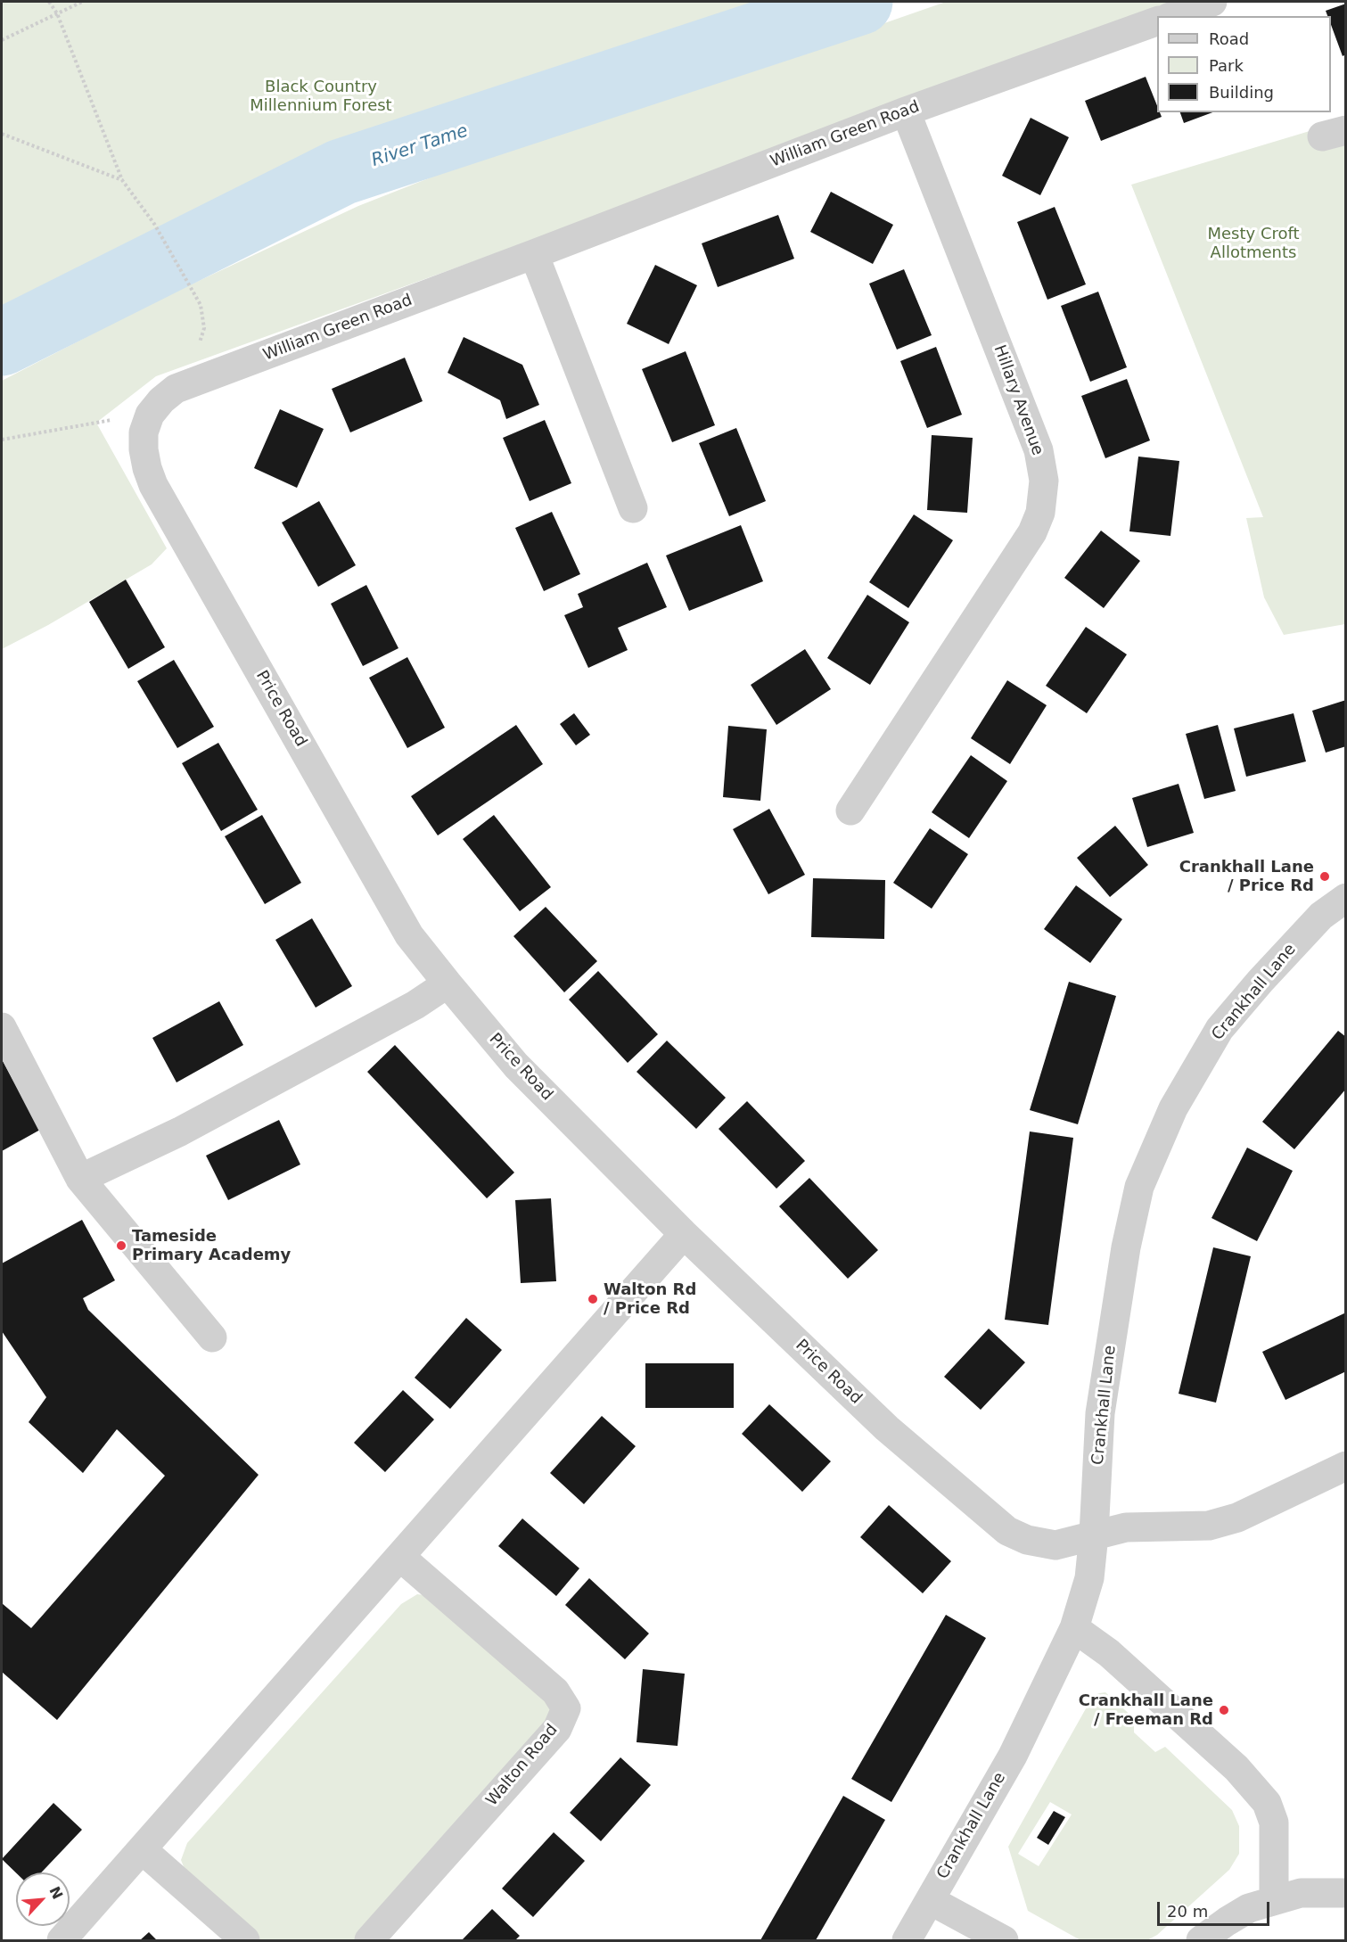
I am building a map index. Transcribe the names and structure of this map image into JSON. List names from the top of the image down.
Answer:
{
  "streets": {
    "street": [
      "William Green Road",
      "Hillary Avenue",
      "Price Road",
      "Crankhall Lane",
      "Walton Road"
    ]
  },
  "crossings": [
    ["William Green Road", "Hillary Avenue"],
    ["William Green Road", "Price Road"],
    ["Price Road", "Crankhall Lane"]
  ],
  "water": ["River Tame"],
  "parks": ["Black Country Millennium Forest", "Mesty Croft Allotments"],
  "places": [
    "Crankhall Lane / Price Rd",
    "Tameside Primary Academy",
    "Walton Rd / Price Rd",
    "Crankhall Lane / Freeman Rd"
  ],
  "legend": ["Road", "Park", "Building"],
  "scale_bar": "20 m",
  "north": "top right"
}
